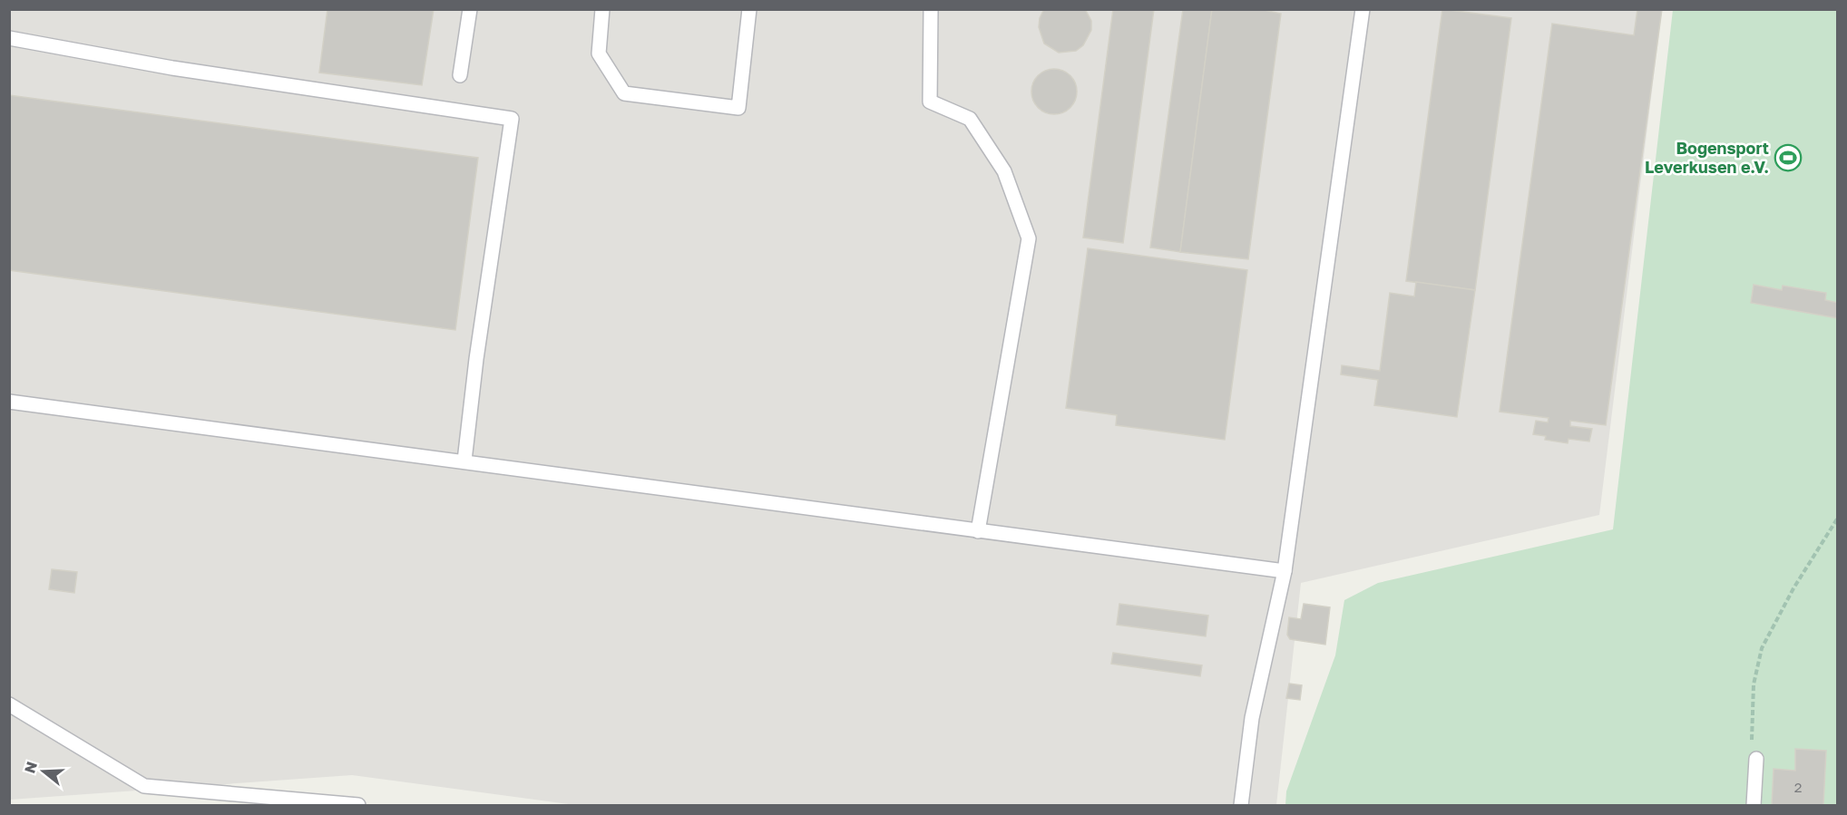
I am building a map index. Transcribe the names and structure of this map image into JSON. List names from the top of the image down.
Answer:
{
  "places": {
    "sports": ["Bogensport Leverkusen e.V."]
  },
  "house_numbers": ["2"],
  "north": "left"
}
